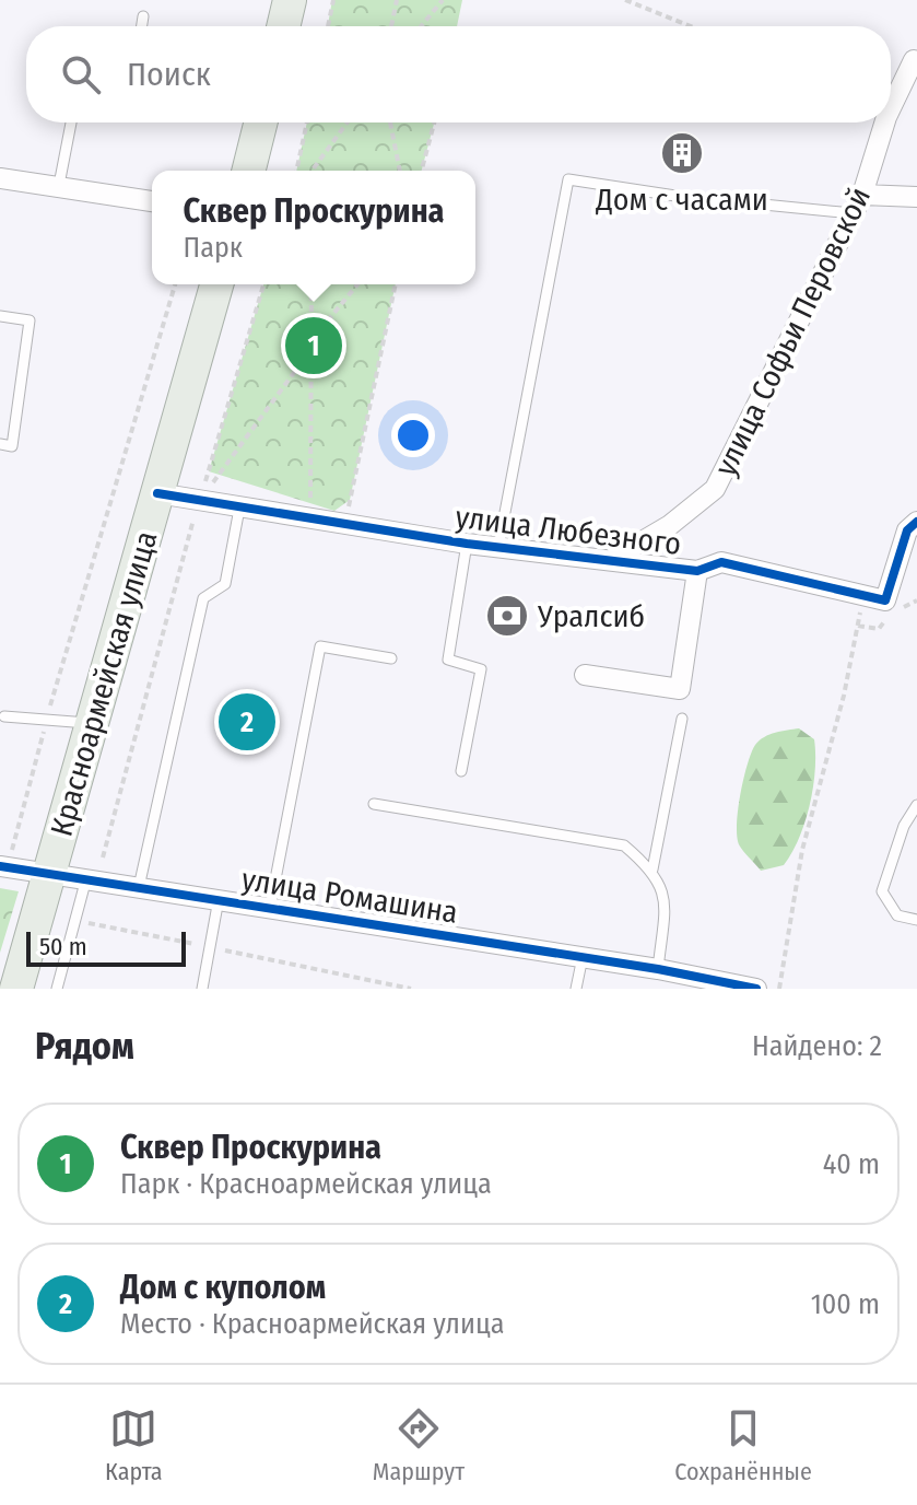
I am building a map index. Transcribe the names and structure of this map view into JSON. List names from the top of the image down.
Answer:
{
  "streets": {
    "main road": ["Красноармейская улица"],
    "street": ["улица Софьи Перовской", "улица Любезного", "улица Ромашина"]
  },
  "crossings": [
    ["улица Софьи Перовской", "улица Любезного"],
    ["улица Любезного", "Красноармейская улица"],
    ["Красноармейская улица", "улица Ромашина"]
  ],
  "places": {
    "building": ["Дом с часами"],
    "bank": ["Уралсиб"]
  },
  "scale_bar": "50 m",
  "page": {
    "search": "Поиск",
    "popup": ["Сквер Проскурина", "Парк"],
    "pins": ["1", "2"],
    "scale": "50 m",
    "heading": ["Рядом", "Найдено: 2"],
    "list": [
      {
        "mark": "1",
        "name": "Сквер Проскурина",
        "note": "Парк · Красноармейская улица",
        "value": "40 m"
      },
      {
        "mark": "2",
        "name": "Дом с куполом",
        "note": "Место · Красноармейская улица",
        "value": "100 m"
      }
    ],
    "nav": ["Карта", "Маршрут", "Сохранённые"]
  }
}
